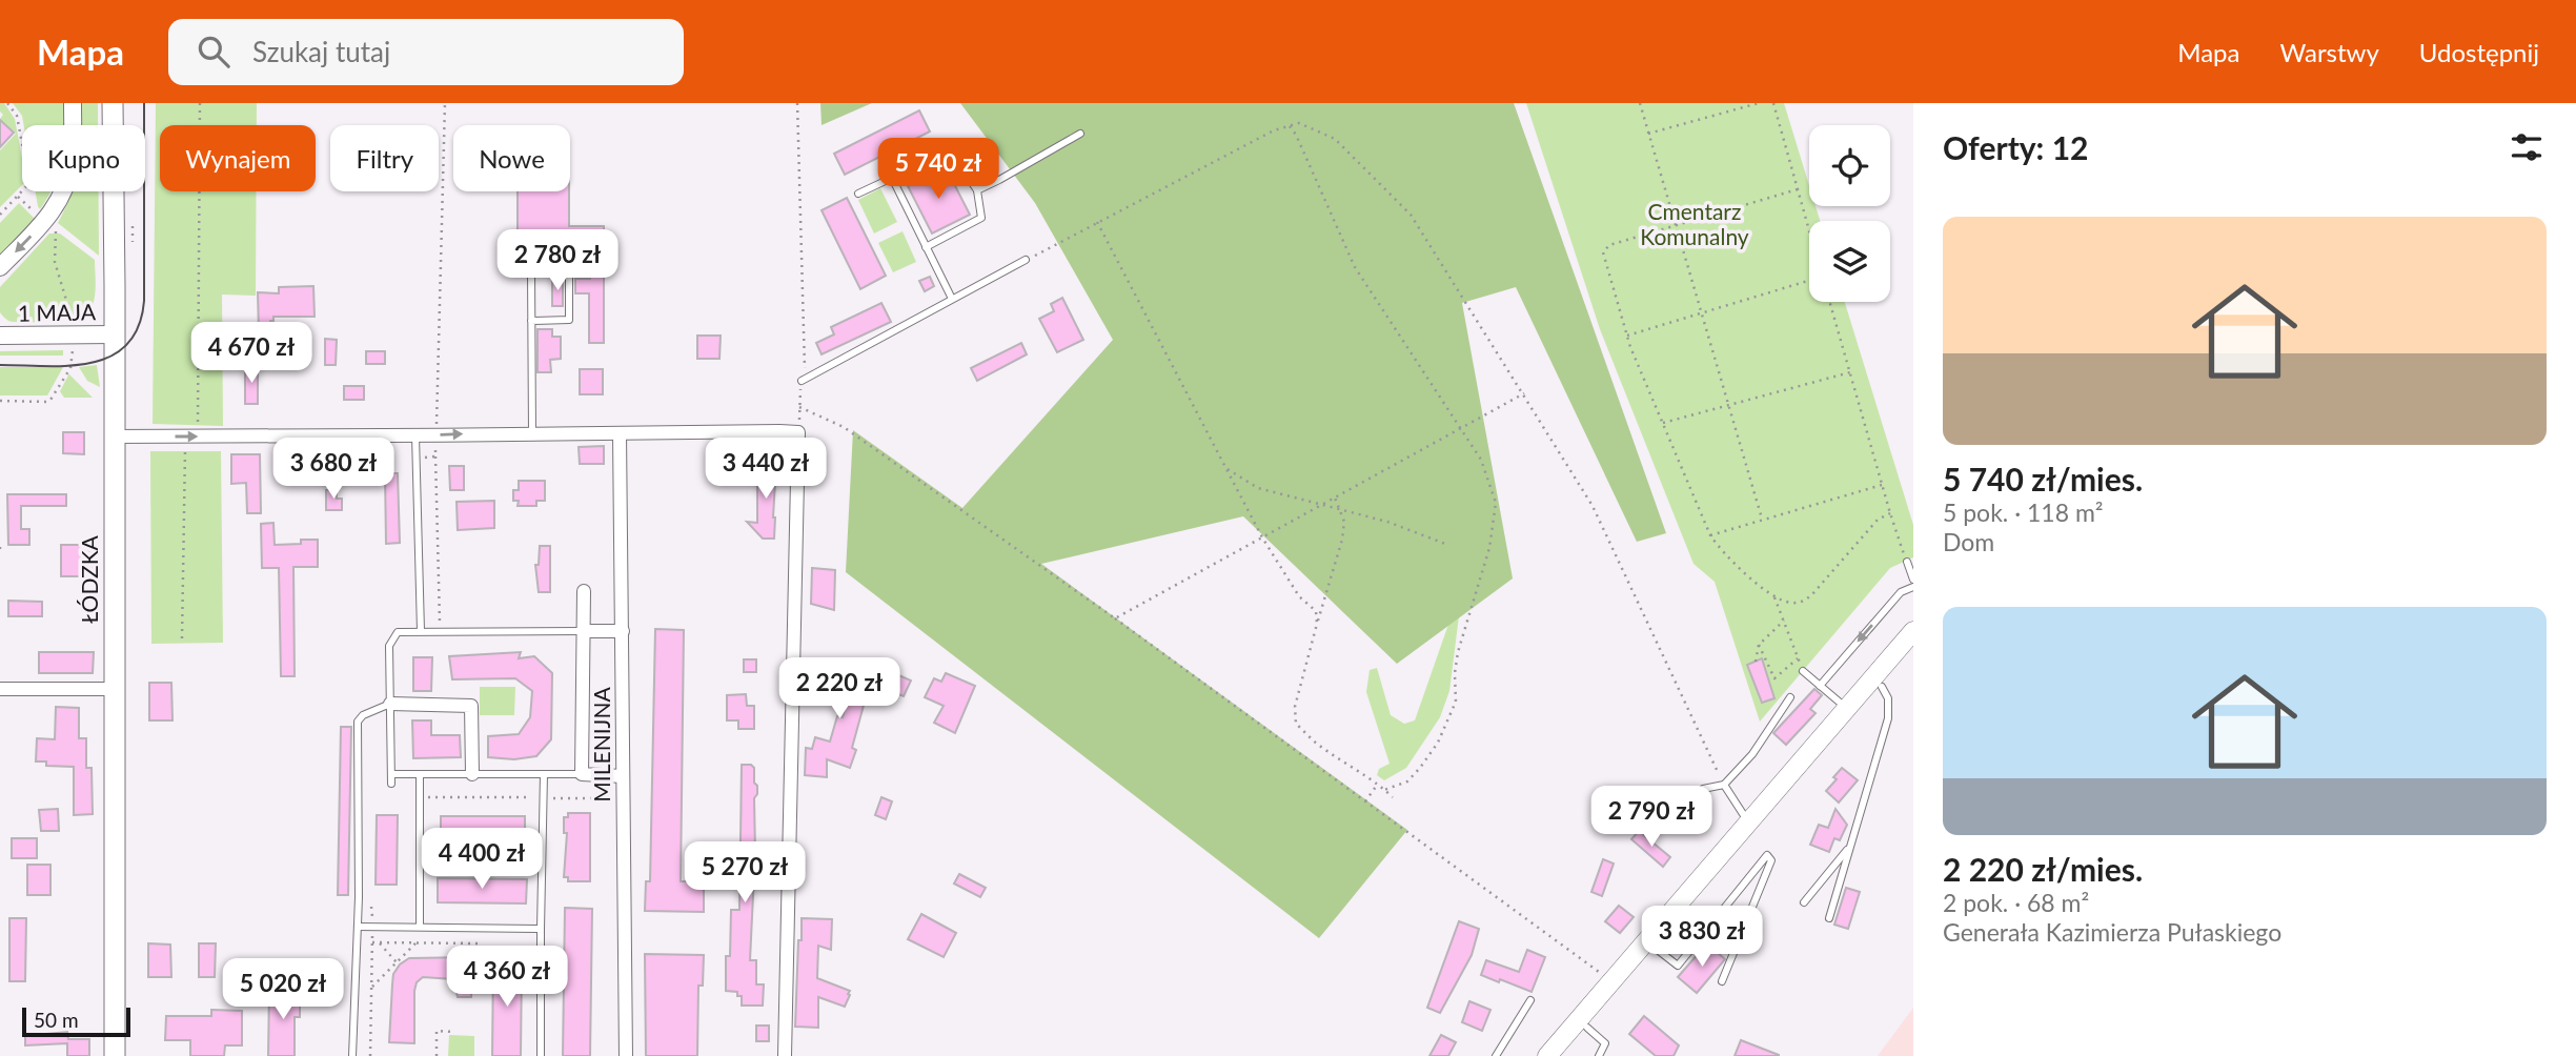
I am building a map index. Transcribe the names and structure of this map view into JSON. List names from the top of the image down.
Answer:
{
  "streets": {
    "main road": ["ŁÓDZKA"],
    "street": ["1 MAJA", "MILENIJNA"]
  },
  "crossings": [
    ["1 MAJA", "ŁÓDZKA"]
  ],
  "parks": ["Cmentarz Komunalny"],
  "scale_bar": "50 m",
  "page": {
    "header": "Mapa",
    "search": "Szukaj tutaj",
    "nav": ["Mapa", "Warstwy", "Udostępnij"],
    "heading": "Oferty: 12",
    "chip": [
      "Kupno",
      "Wynajem",
      "Filtry",
      "Nowe"
    ],
    "price": [
      "5 740 zł",
      "2 780 zł",
      "4 670 zł",
      "3 680 zł",
      "3 440 zł",
      "2 220 zł",
      "2 790 zł",
      "4 400 zł",
      "5 270 zł",
      "3 830 zł",
      "4 360 zł",
      "5 020 zł"
    ],
    "list": [
      {
        "name": "5 740 zł/mies.",
        "note": "5 pok. · 118 m² · Dom"
      },
      {
        "name": "2 220 zł/mies.",
        "note": "2 pok. · 68 m² · Generała Kazimierza Pułaskiego"
      }
    ],
    "scale": "50 m"
  }
}
